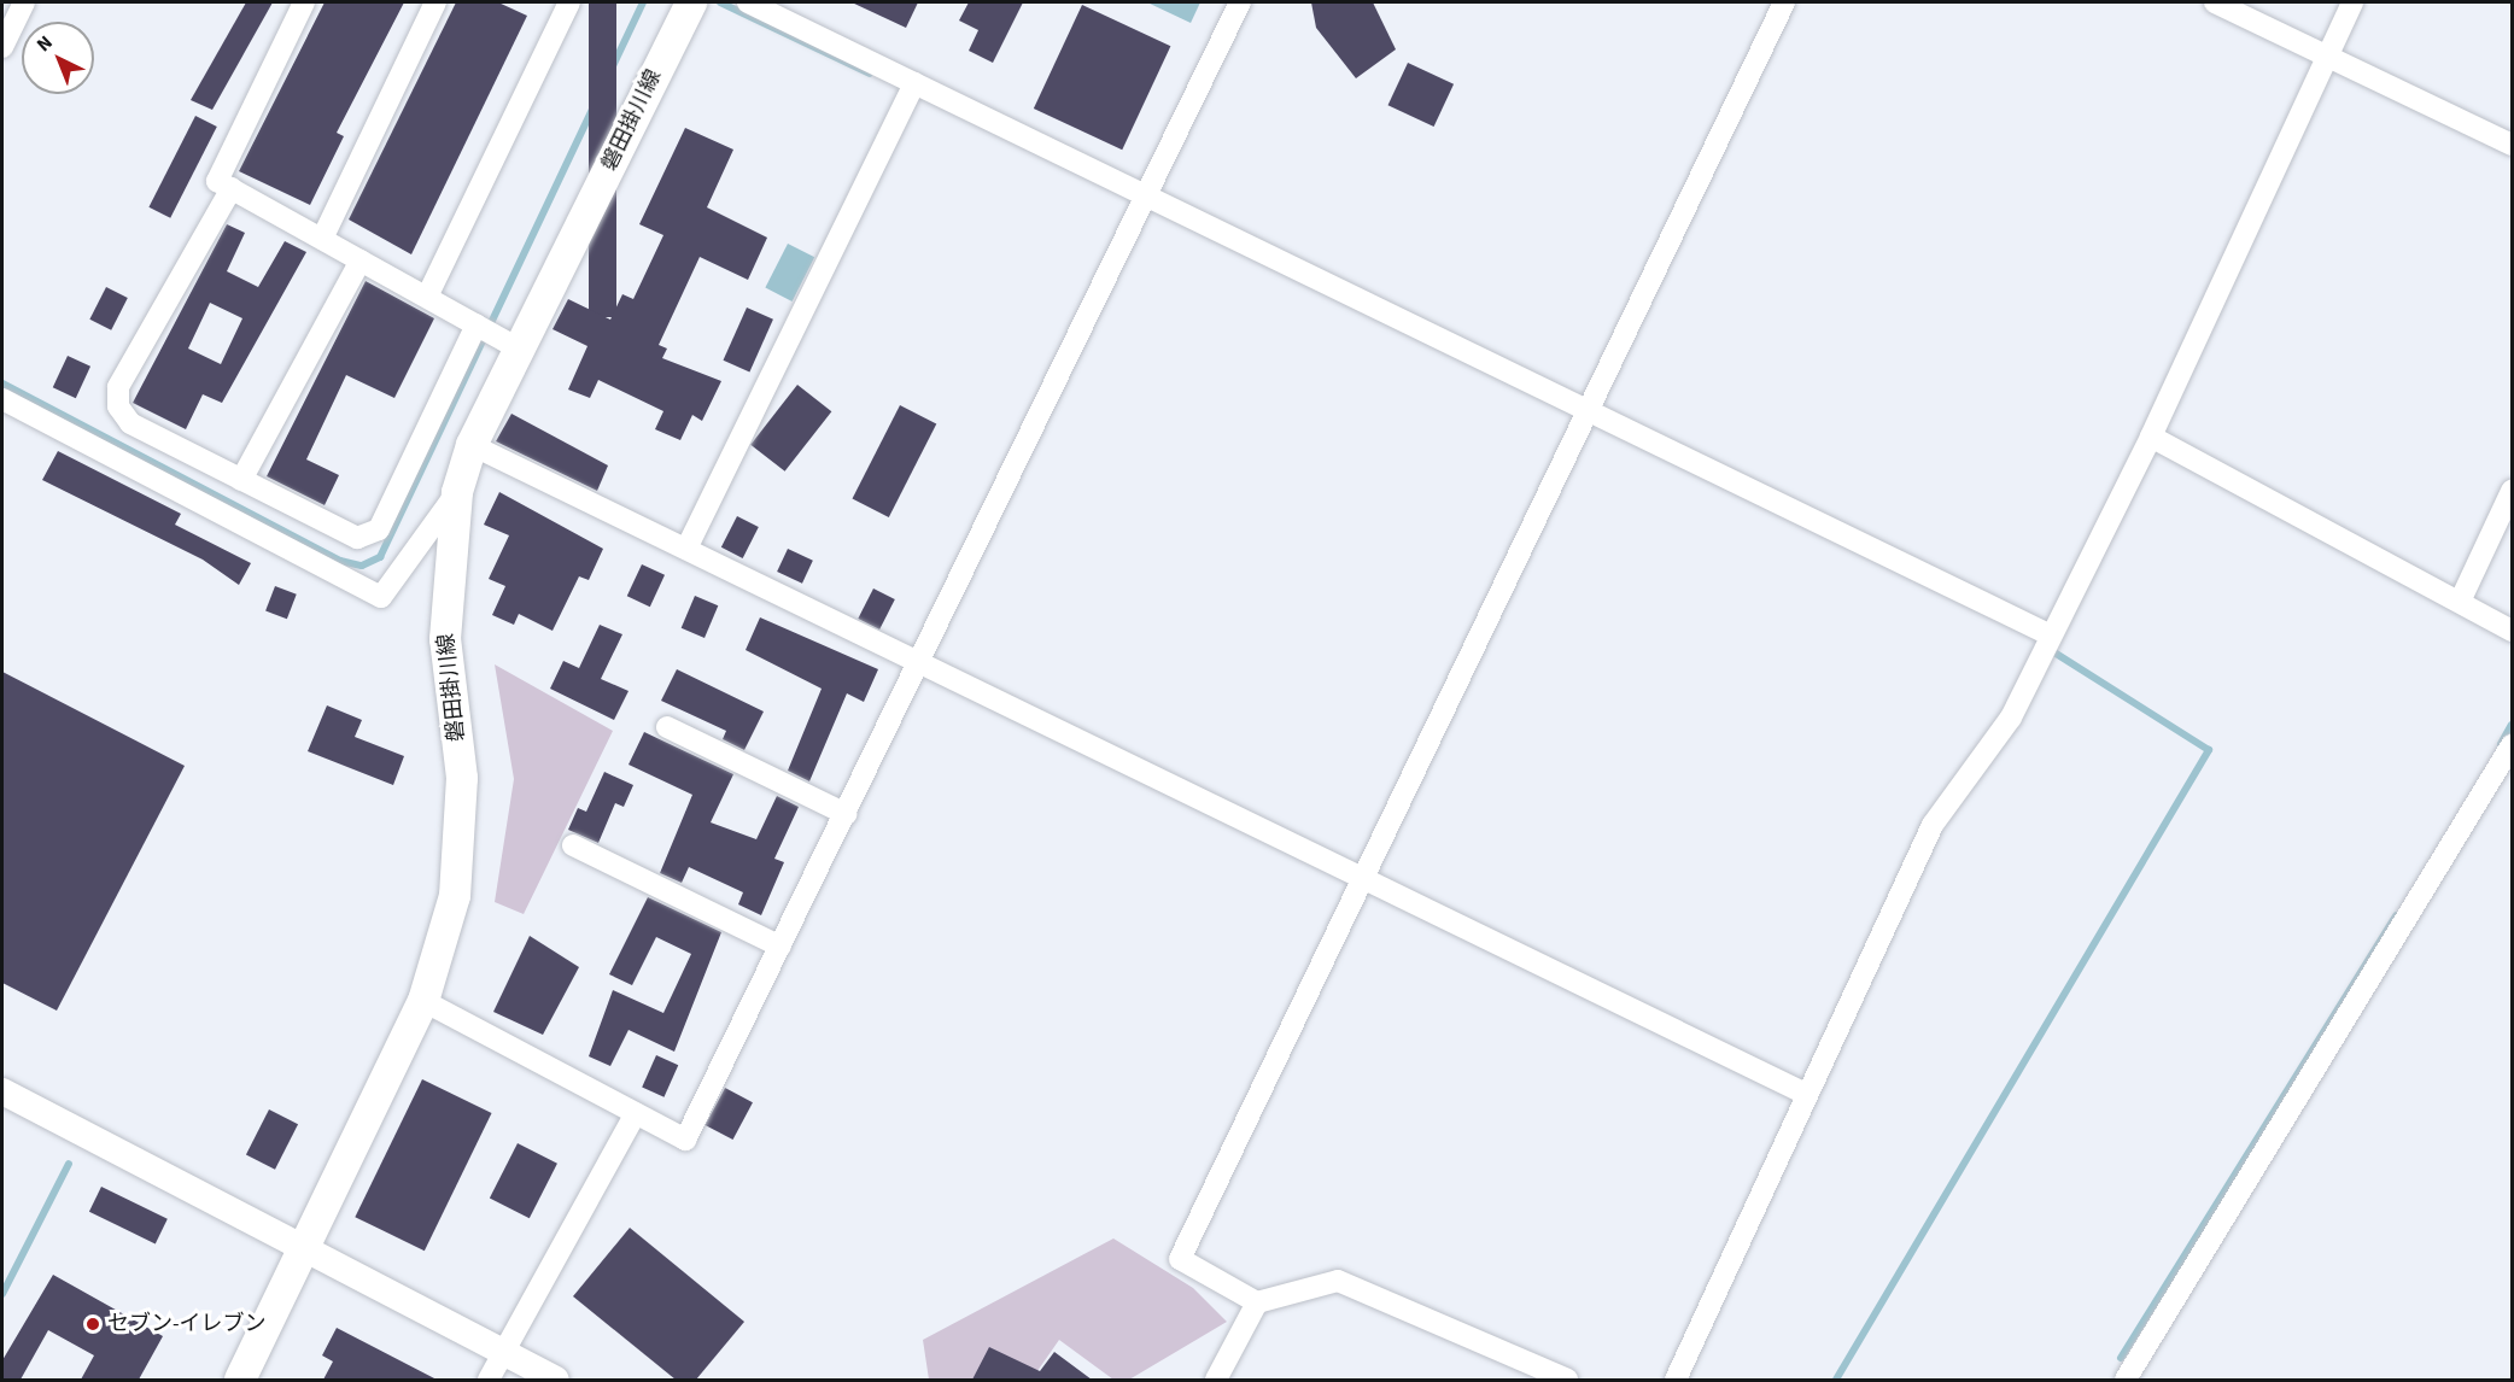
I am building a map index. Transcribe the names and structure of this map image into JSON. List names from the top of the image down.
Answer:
{
  "streets": {
    "main road": ["磐田掛川線"]
  },
  "places": ["セブン-イレブン"],
  "north": "top left"
}
